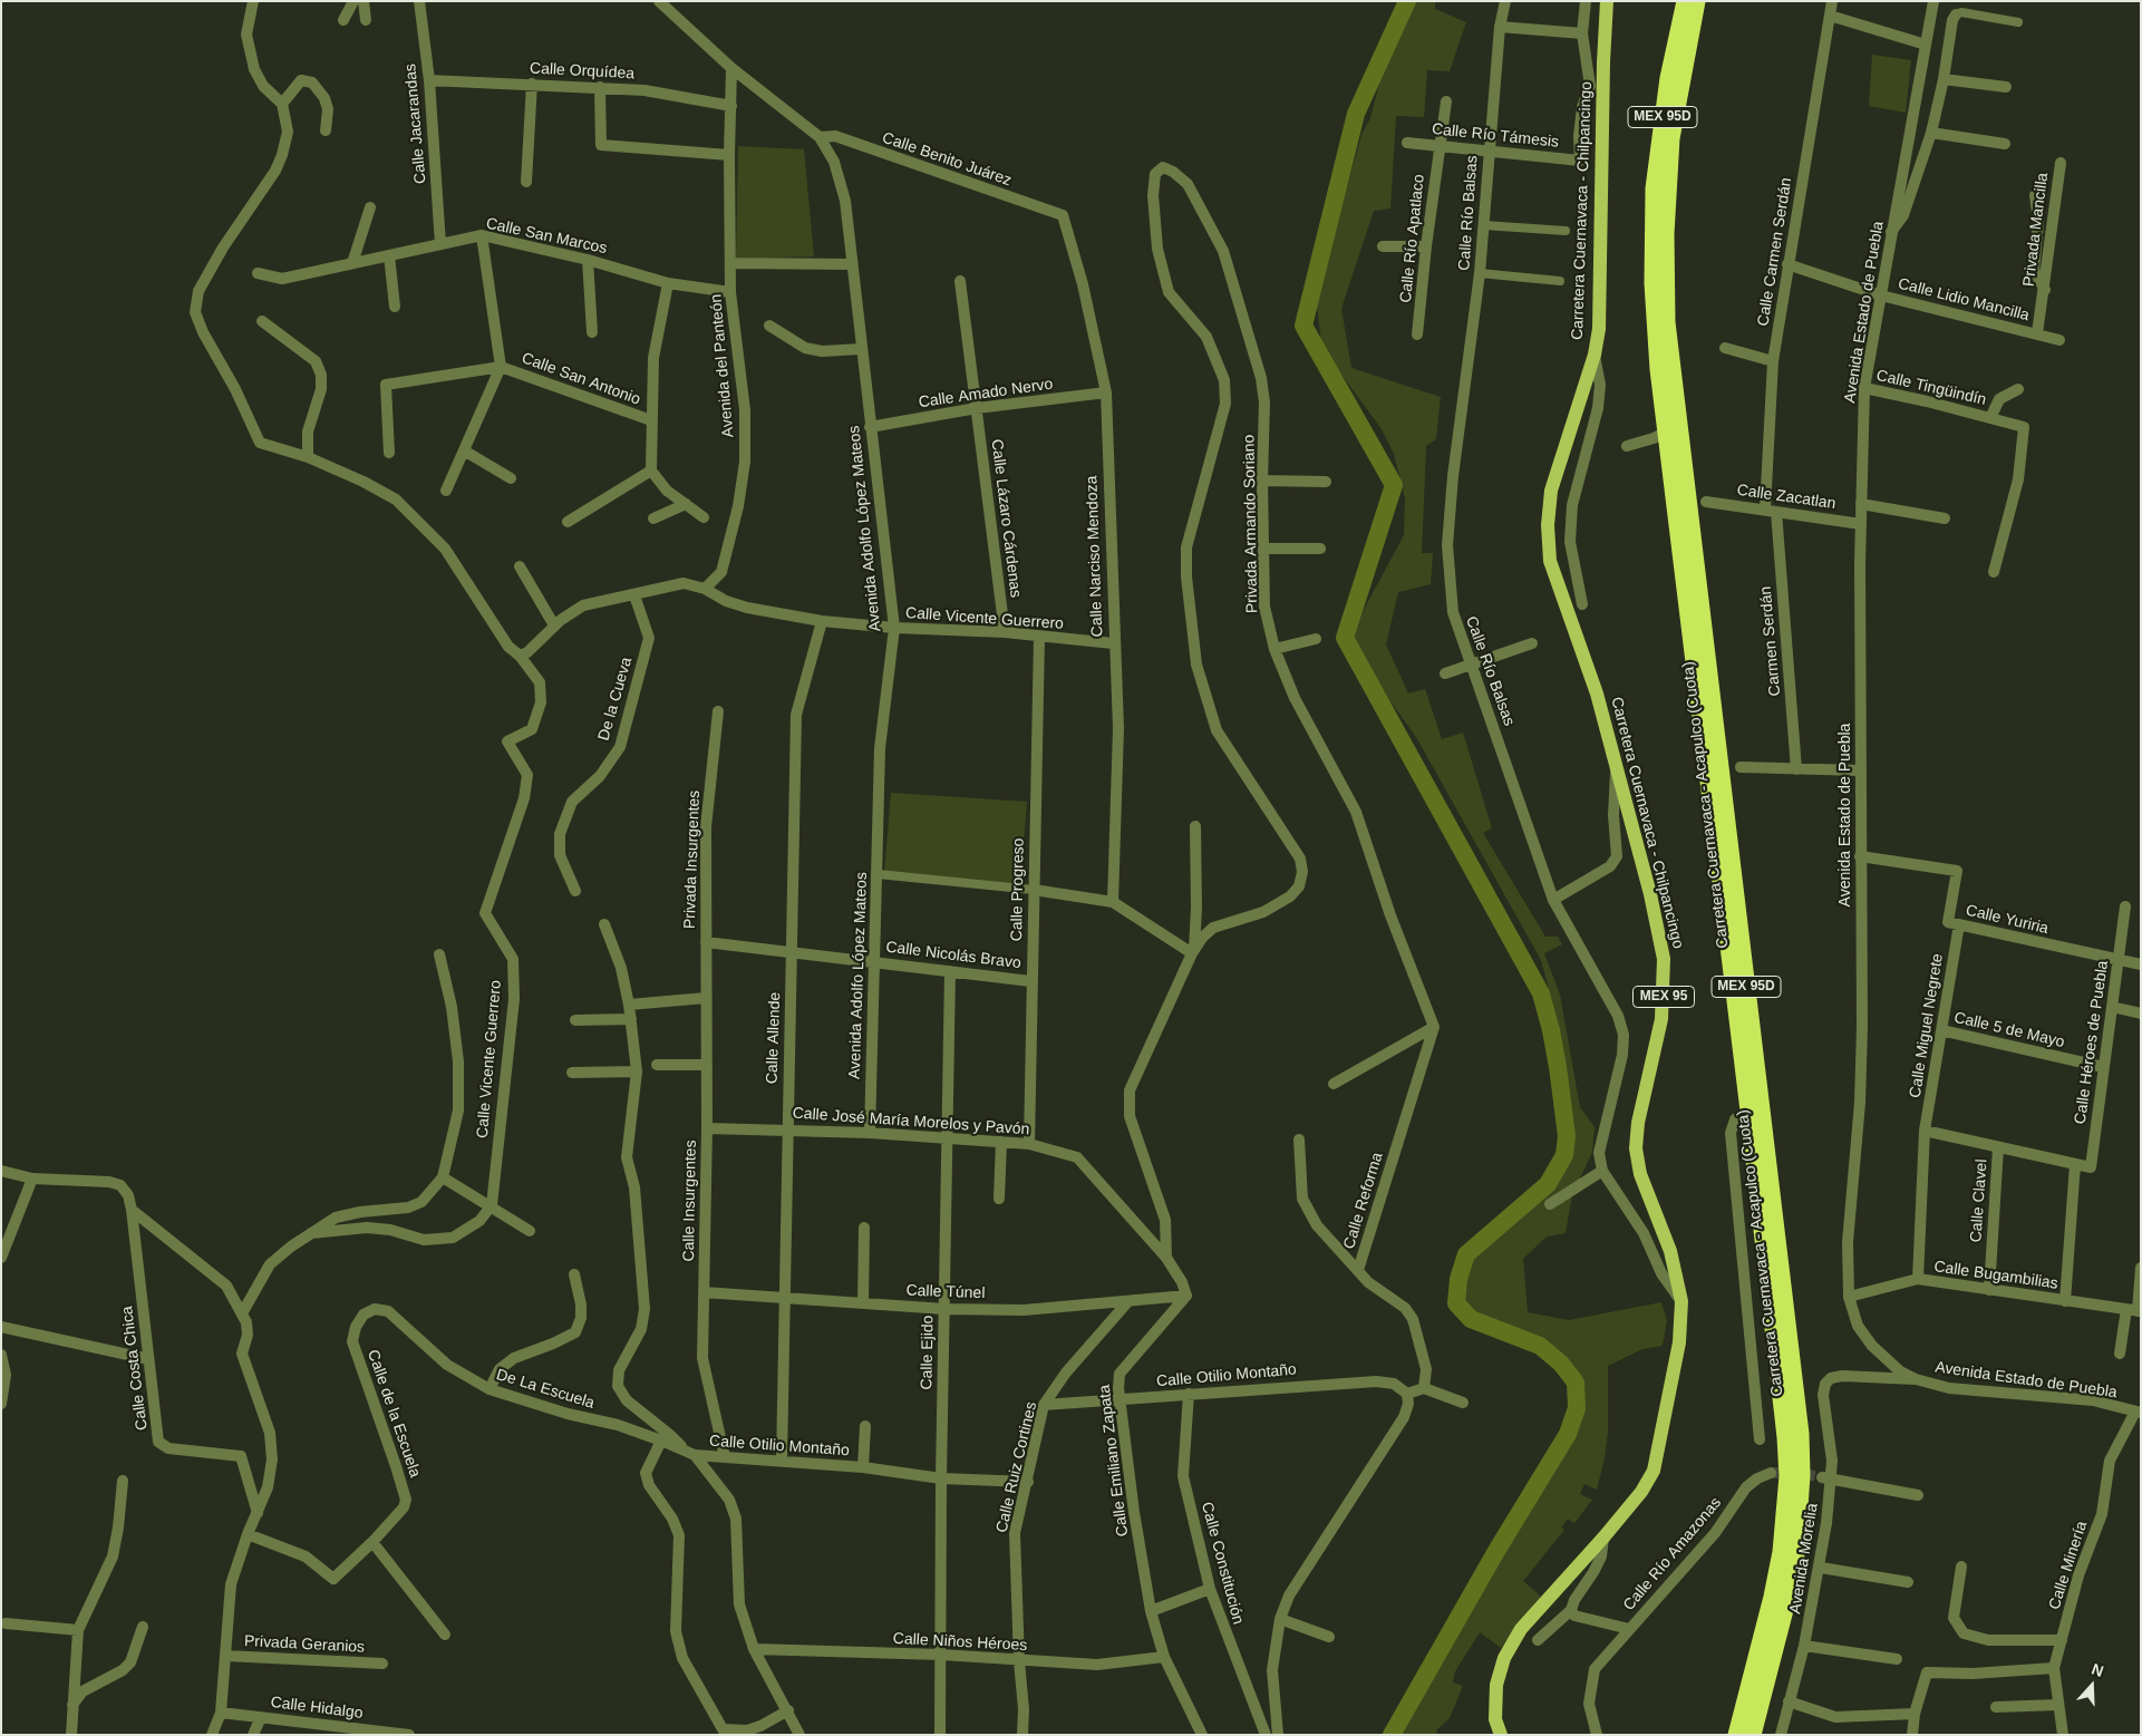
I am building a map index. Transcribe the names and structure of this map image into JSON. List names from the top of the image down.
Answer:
{
  "streets": {
    "highway": ["MEX 95D", "Carretera Cuernavaca - Acapulco (Cuota)"],
    "main road": ["Carretera Cuernavaca - Chilpancingo", "MEX 95"],
    "street": [
      "Calle Orquídea",
      "Calle Jacarandas",
      "Calle Río Támesis",
      "Calle Benito Juárez",
      "Calle Río Balsas",
      "Privada Mancilla",
      "Calle San Marcos",
      "Calle Río Apatlaco",
      "Calle Carmen Serdán",
      "Calle Lidio Mancilla",
      "Avenida Estado de Puebla",
      "Avenida del Panteón",
      "Calle San Antonio",
      "Calle Tingüindín",
      "Calle Amado Nervo",
      "Calle Zacatlan",
      "Calle Lázaro Cárdenas",
      "Privada Armando Soriano",
      "Avenida Adolfo López Mateos",
      "Calle Narciso Mendoza",
      "Calle Vicente Guerrero",
      "Carmen Serdán",
      "De la Cueva",
      "Privada Insurgentes",
      "Calle Progreso",
      "Calle Yuriria",
      "Calle Nicolás Bravo",
      "Calle Miguel Negrete",
      "Calle 5 de Mayo",
      "Calle Allende",
      "Calle Héroes de Puebla",
      "Calle José María Morelos y Pavón",
      "Calle Insurgentes",
      "Calle Reforma",
      "Calle Clavel",
      "Calle Bugambilias",
      "Calle Túnel",
      "Calle Ejido",
      "Calle Costa Chica",
      "Calle Otilio Montaño",
      "De La Escuela",
      "Calle de la Escuela",
      "Calle Emiliano Zapata",
      "Calle Ruiz Cortines",
      "Calle Río Amazonas",
      "Avenida Morelia",
      "Calle Constitución",
      "Calle Minería",
      "Calle Niños Héroes",
      "Privada Geranios",
      "Calle Hidalgo"
    ]
  },
  "crossings": [
    ["Calle Orquídea", "Calle Jacarandas"],
    ["Calle Orquídea", "Avenida del Panteón"],
    ["Calle Jacarandas", "Calle San Marcos"],
    ["Calle Río Támesis", "Calle Río Balsas"],
    ["Calle Río Támesis", "Calle Río Apatlaco"],
    ["Calle Benito Juárez", "Avenida Adolfo López Mateos"],
    ["Calle Benito Juárez", "Calle Narciso Mendoza"],
    ["Privada Mancilla", "Calle Lidio Mancilla"],
    ["Calle San Marcos", "Avenida del Panteón"],
    ["Calle Carmen Serdán", "Calle Lidio Mancilla"],
    ["Calle Carmen Serdán", "Calle Zacatlan"],
    ["Calle Carmen Serdán", "Carmen Serdán"],
    ["Calle Lidio Mancilla", "Avenida Estado de Puebla"],
    ["Avenida Estado de Puebla", "Calle Tingüindín"],
    ["Avenida Estado de Puebla", "Calle Zacatlan"],
    ["Avenida Estado de Puebla", "Calle Yuriria"],
    ["Avenida Estado de Puebla", "Calle Bugambilias"],
    ["Avenida Estado de Puebla", "Avenida Morelia"],
    ["Avenida Estado de Puebla", "Calle Minería"],
    ["Avenida del Panteón", "Avenida Adolfo López Mateos"],
    ["Avenida del Panteón", "Calle Vicente Guerrero"],
    ["Calle Amado Nervo", "Calle Lázaro Cárdenas"],
    ["Calle Amado Nervo", "Avenida Adolfo López Mateos"],
    ["Calle Amado Nervo", "Calle Narciso Mendoza"],
    ["Calle Zacatlan", "Carmen Serdán"],
    ["Calle Lázaro Cárdenas", "Calle Vicente Guerrero"],
    ["Privada Armando Soriano", "Calle Reforma"],
    ["Avenida Adolfo López Mateos", "Calle Vicente Guerrero"],
    ["Avenida Adolfo López Mateos", "Calle Nicolás Bravo"],
    ["Avenida Adolfo López Mateos", "Calle José María Morelos y Pavón"],
    ["Calle Narciso Mendoza", "Calle Vicente Guerrero"],
    ["Calle Vicente Guerrero", "De la Cueva"],
    ["Calle Vicente Guerrero", "Calle Progreso"],
    ["Calle Vicente Guerrero", "Calle Allende"],
    ["Privada Insurgentes", "Calle Nicolás Bravo"],
    ["Privada Insurgentes", "Calle Insurgentes"],
    ["Calle Progreso", "Calle Nicolás Bravo"],
    ["Calle Progreso", "Calle José María Morelos y Pavón"],
    ["Calle Yuriria", "Calle Miguel Negrete"],
    ["Calle Yuriria", "Calle Héroes de Puebla"],
    ["Calle Nicolás Bravo", "Calle Allende"],
    ["Calle Nicolás Bravo", "Calle Insurgentes"],
    ["Calle Nicolás Bravo", "Calle Ejido"],
    ["Calle Miguel Negrete", "Calle 5 de Mayo"],
    ["Calle Miguel Negrete", "Calle Bugambilias"],
    ["Calle 5 de Mayo", "Calle Héroes de Puebla"],
    ["Calle Allende", "Calle José María Morelos y Pavón"],
    ["Calle Allende", "Calle Túnel"],
    ["Calle Allende", "Calle Otilio Montaño"],
    ["Calle José María Morelos y Pavón", "Calle Insurgentes"],
    ["Calle José María Morelos y Pavón", "Calle Ejido"],
    ["Calle Insurgentes", "Calle Túnel"],
    ["Calle Insurgentes", "Calle Otilio Montaño"],
    ["Calle Clavel", "Calle Bugambilias"],
    ["Calle Túnel", "Calle Ejido"],
    ["Calle Túnel", "Calle Emiliano Zapata"],
    ["Calle Túnel", "Calle Ruiz Cortines"],
    ["Calle Ejido", "Calle Otilio Montaño"],
    ["Calle Ejido", "Calle Niños Héroes"],
    ["Calle Otilio Montaño", "De La Escuela"],
    ["Calle Otilio Montaño", "Calle Emiliano Zapata"],
    ["Calle Otilio Montaño", "Calle Ruiz Cortines"],
    ["Calle Otilio Montaño", "Calle Constitución"],
    ["De La Escuela", "Calle de la Escuela"],
    ["Calle Emiliano Zapata", "Calle Niños Héroes"],
    ["Calle Ruiz Cortines", "Calle Niños Héroes"]
  ],
  "north": "top"
}
